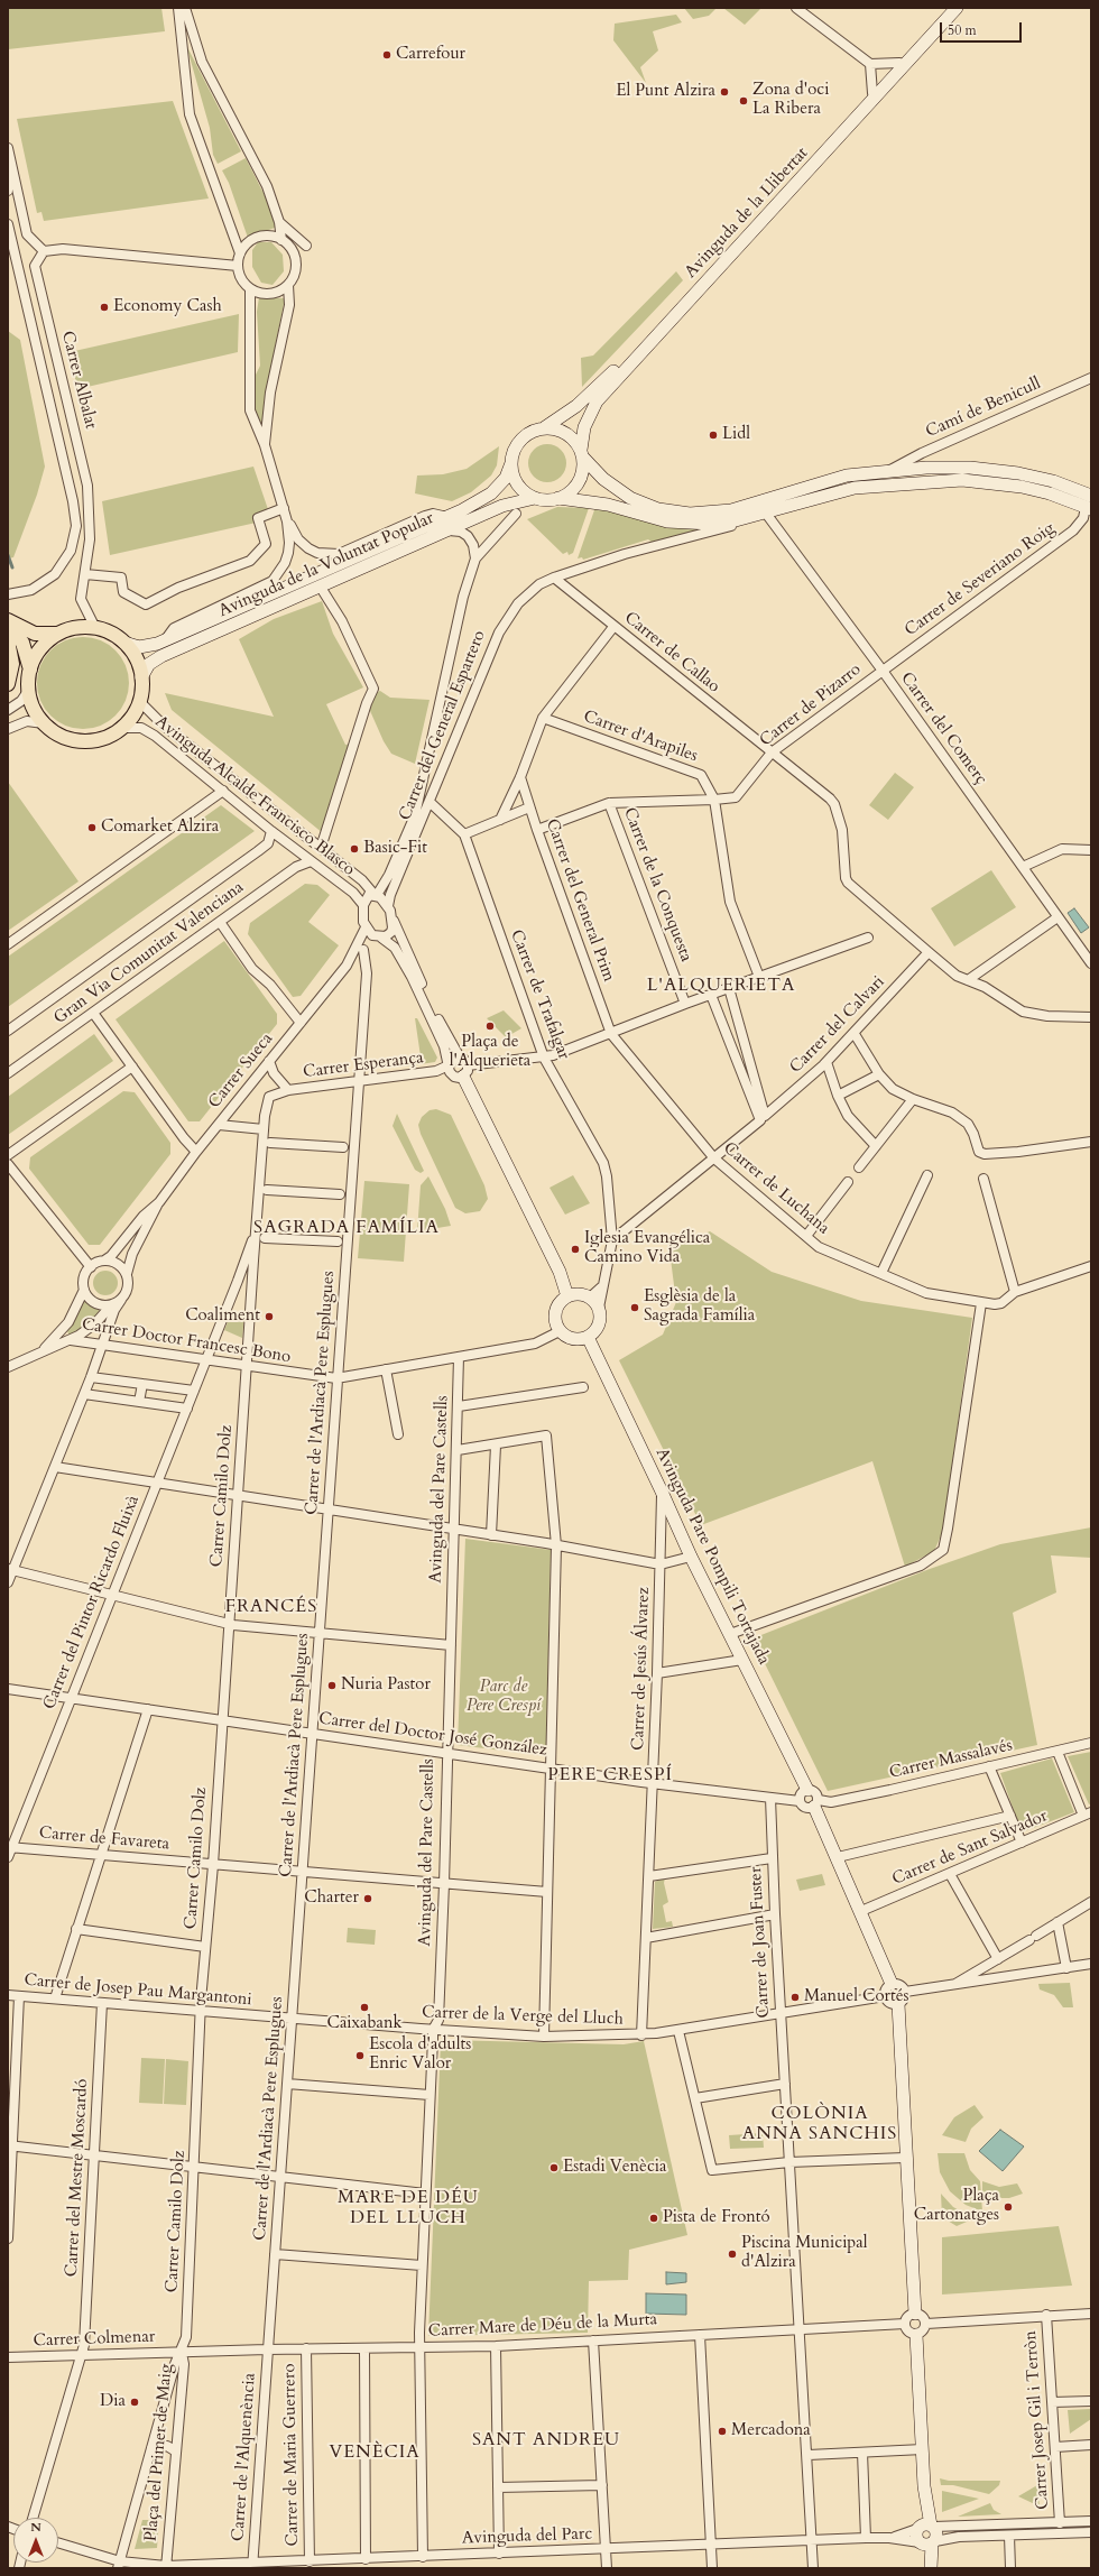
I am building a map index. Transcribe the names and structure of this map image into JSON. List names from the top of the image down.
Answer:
{
  "streets": {
    "main road": ["Avinguda de la Llibertat", "Avinguda de la Voluntat Popular", "Avinguda Pare Pompili Tortajada"],
    "street": [
      "Carrer Albalat",
      "Camí de Benicull",
      "Carrer de Severiano Roig",
      "Carrer de Callao",
      "Carrer de Pizarro",
      "Carrer del General Espartero",
      "Carrer del Comerç",
      "Carrer d'Arapiles",
      "Avinguda Alcalde Francisco Blasco",
      "Carrer de la Conquesta",
      "Carrer del General Prim",
      "Gran Via Comunitat Valenciana",
      "Carrer de Trafalgar",
      "Carrer del Calvari",
      "Carrer Esperança",
      "Carrer Sueca",
      "Carrer de Luchana",
      "Carrer Doctor Francesc Bono",
      "Carrer de l'Ardiacà Pere Esplugues",
      "Avinguda del Pare Castells",
      "Carrer Camilo Dolz",
      "Carrer del Pintor Ricardo Fluixà",
      "Carrer de Jesús Álvarez",
      "Carrer del Doctor José González",
      "Carrer Massalavés",
      "Carrer de Favareta",
      "Carrer de Sant Salvador",
      "Carrer de Joan Fuster",
      "Carrer de Josep Pau Margantoni",
      "Carrer de la Verge del Lluch",
      "Carrer del Mestre Moscardó",
      "Carrer Mare de Déu de la Murta",
      "Carrer Colmenar",
      "Carrer Josep Gil i Terròn",
      "Plaça del Primer de Maig",
      "Carrer de Maria Guerrero",
      "Carrer de l'Alquenència",
      "Avinguda del Parc"
    ]
  },
  "crossings": [
    ["Avinguda de la Llibertat", "Avinguda de la Voluntat Popular"],
    ["Carrer Albalat", "Avinguda de la Voluntat Popular"],
    ["Carrer Albalat", "Avinguda Alcalde Francisco Blasco"],
    ["Avinguda de la Voluntat Popular", "Avinguda Alcalde Francisco Blasco"],
    ["Carrer de Severiano Roig", "Carrer de Pizarro"],
    ["Carrer de Severiano Roig", "Carrer del Comerç"],
    ["Carrer de Callao", "Carrer de Pizarro"],
    ["Carrer de Callao", "Carrer del General Espartero"],
    ["Carrer de Callao", "Carrer del Calvari"],
    ["Carrer de Pizarro", "Carrer del Comerç"],
    ["Carrer de Pizarro", "Carrer d'Arapiles"],
    ["Carrer de Pizarro", "Carrer de la Conquesta"],
    ["Carrer de Pizarro", "Carrer del General Prim"],
    ["Carrer del General Espartero", "Carrer del Comerç"],
    ["Carrer del General Espartero", "Avinguda Alcalde Francisco Blasco"],
    ["Carrer del General Espartero", "Carrer de Trafalgar"],
    ["Carrer del General Espartero", "Carrer Sueca"],
    ["Avinguda Alcalde Francisco Blasco", "Gran Via Comunitat Valenciana"],
    ["Avinguda Alcalde Francisco Blasco", "Carrer Sueca"],
    ["Carrer del General Prim", "Carrer de Luchana"],
    ["Carrer de Trafalgar", "Carrer del Calvari"],
    ["Carrer de Trafalgar", "Carrer Doctor Francesc Bono"],
    ["Carrer de Trafalgar", "Avinguda Pare Pompili Tortajada"],
    ["Carrer del Calvari", "Carrer de Luchana"],
    ["Carrer Esperança", "Carrer Sueca"],
    ["Carrer Esperança", "Carrer de l'Ardiacà Pere Esplugues"],
    ["Carrer Sueca", "Carrer de l'Ardiacà Pere Esplugues"],
    ["Carrer Doctor Francesc Bono", "Carrer de l'Ardiacà Pere Esplugues"],
    ["Carrer Doctor Francesc Bono", "Avinguda del Pare Castells"],
    ["Carrer Doctor Francesc Bono", "Carrer Camilo Dolz"],
    ["Carrer Doctor Francesc Bono", "Avinguda Pare Pompili Tortajada"],
    ["Carrer Doctor Francesc Bono", "Carrer del Pintor Ricardo Fluixà"],
    ["Carrer de l'Ardiacà Pere Esplugues", "Carrer del Doctor José González"],
    ["Carrer de l'Ardiacà Pere Esplugues", "Carrer de Favareta"],
    ["Carrer de l'Ardiacà Pere Esplugues", "Carrer de Josep Pau Margantoni"],
    ["Carrer de l'Ardiacà Pere Esplugues", "Carrer de la Verge del Lluch"],
    ["Carrer de l'Ardiacà Pere Esplugues", "Carrer Mare de Déu de la Murta"],
    ["Carrer de l'Ardiacà Pere Esplugues", "Carrer de l'Alquenència"],
    ["Avinguda del Pare Castells", "Carrer del Doctor José González"],
    ["Avinguda del Pare Castells", "Carrer de Favareta"],
    ["Avinguda del Pare Castells", "Carrer de la Verge del Lluch"],
    ["Avinguda del Pare Castells", "Carrer Mare de Déu de la Murta"],
    ["Avinguda del Pare Castells", "Avinguda del Parc"],
    ["Carrer Camilo Dolz", "Carrer del Pintor Ricardo Fluixà"],
    ["Carrer Camilo Dolz", "Carrer del Doctor José González"],
    ["Carrer Camilo Dolz", "Carrer de Favareta"],
    ["Carrer Camilo Dolz", "Carrer de Josep Pau Margantoni"],
    ["Carrer Camilo Dolz", "Carrer Mare de Déu de la Murta"],
    ["Carrer Camilo Dolz", "Carrer Colmenar"],
    ["Carrer Camilo Dolz", "Plaça del Primer de Maig"],
    ["Avinguda Pare Pompili Tortajada", "Carrer de Jesús Álvarez"],
    ["Avinguda Pare Pompili Tortajada", "Carrer del Doctor José González"],
    ["Carrer del Pintor Ricardo Fluixà", "Carrer del Doctor José González"],
    ["Carrer del Pintor Ricardo Fluixà", "Carrer de Favareta"],
    ["Carrer de Jesús Álvarez", "Carrer del Doctor José González"],
    ["Carrer de Jesús Álvarez", "Carrer de la Verge del Lluch"],
    ["Carrer del Doctor José González", "Carrer Massalavés"],
    ["Carrer del Doctor José González", "Carrer de Joan Fuster"],
    ["Carrer de Joan Fuster", "Carrer de la Verge del Lluch"],
    ["Carrer de Joan Fuster", "Carrer Mare de Déu de la Murta"],
    ["Carrer de Joan Fuster", "Avinguda del Parc"],
    ["Carrer de Josep Pau Margantoni", "Carrer de la Verge del Lluch"],
    ["Carrer de Josep Pau Margantoni", "Carrer del Mestre Moscardó"],
    ["Carrer del Mestre Moscardó", "Carrer Colmenar"],
    ["Carrer Mare de Déu de la Murta", "Carrer Colmenar"],
    ["Carrer Mare de Déu de la Murta", "Plaça del Primer de Maig"],
    ["Carrer Mare de Déu de la Murta", "Carrer de Maria Guerrero"],
    ["Carrer Mare de Déu de la Murta", "Carrer de l'Alquenència"],
    ["Carrer Colmenar", "Plaça del Primer de Maig"],
    ["Carrer Josep Gil i Terròn", "Avinguda del Parc"],
    ["Plaça del Primer de Maig", "Avinguda del Parc"],
    ["Carrer de Maria Guerrero", "Avinguda del Parc"],
    ["Carrer de l'Alquenència", "Avinguda del Parc"]
  ],
  "districts": [
    "L'ALQUERIETA",
    "SAGRADA FAMÍLIA",
    "FRANCÉS",
    "PERE CRESPÍ",
    "COLÒNIA ANNA SANCHIS",
    "MARE DE DÉU DEL LLUCH",
    "SANT ANDREU",
    "VENÈCIA"
  ],
  "parks": ["Parc de Pere Crespí"],
  "places": [
    "Carrefour",
    "El Punt Alzira",
    "Zona d'oci La Ribera",
    "Economy Cash",
    "Lidl",
    "Comarket Alzira",
    "Basic-Fit",
    "Plaça de l'Alquerieta",
    "Iglesia Evangélica Camino Vida",
    "Esglèsia de la Sagrada Família",
    "Coaliment",
    "Nuria Pastor",
    "Charter",
    "Manuel Cortés",
    "Caixabank",
    "Escola d'adults Enric Valor",
    "Estadi Venècia",
    "Plaça Cartonatges",
    "Pista de Frontó",
    "Piscina Municipal d'Alzira",
    "Dia",
    "Mercadona"
  ],
  "scale_bar": "50 m",
  "north": "top"
}
